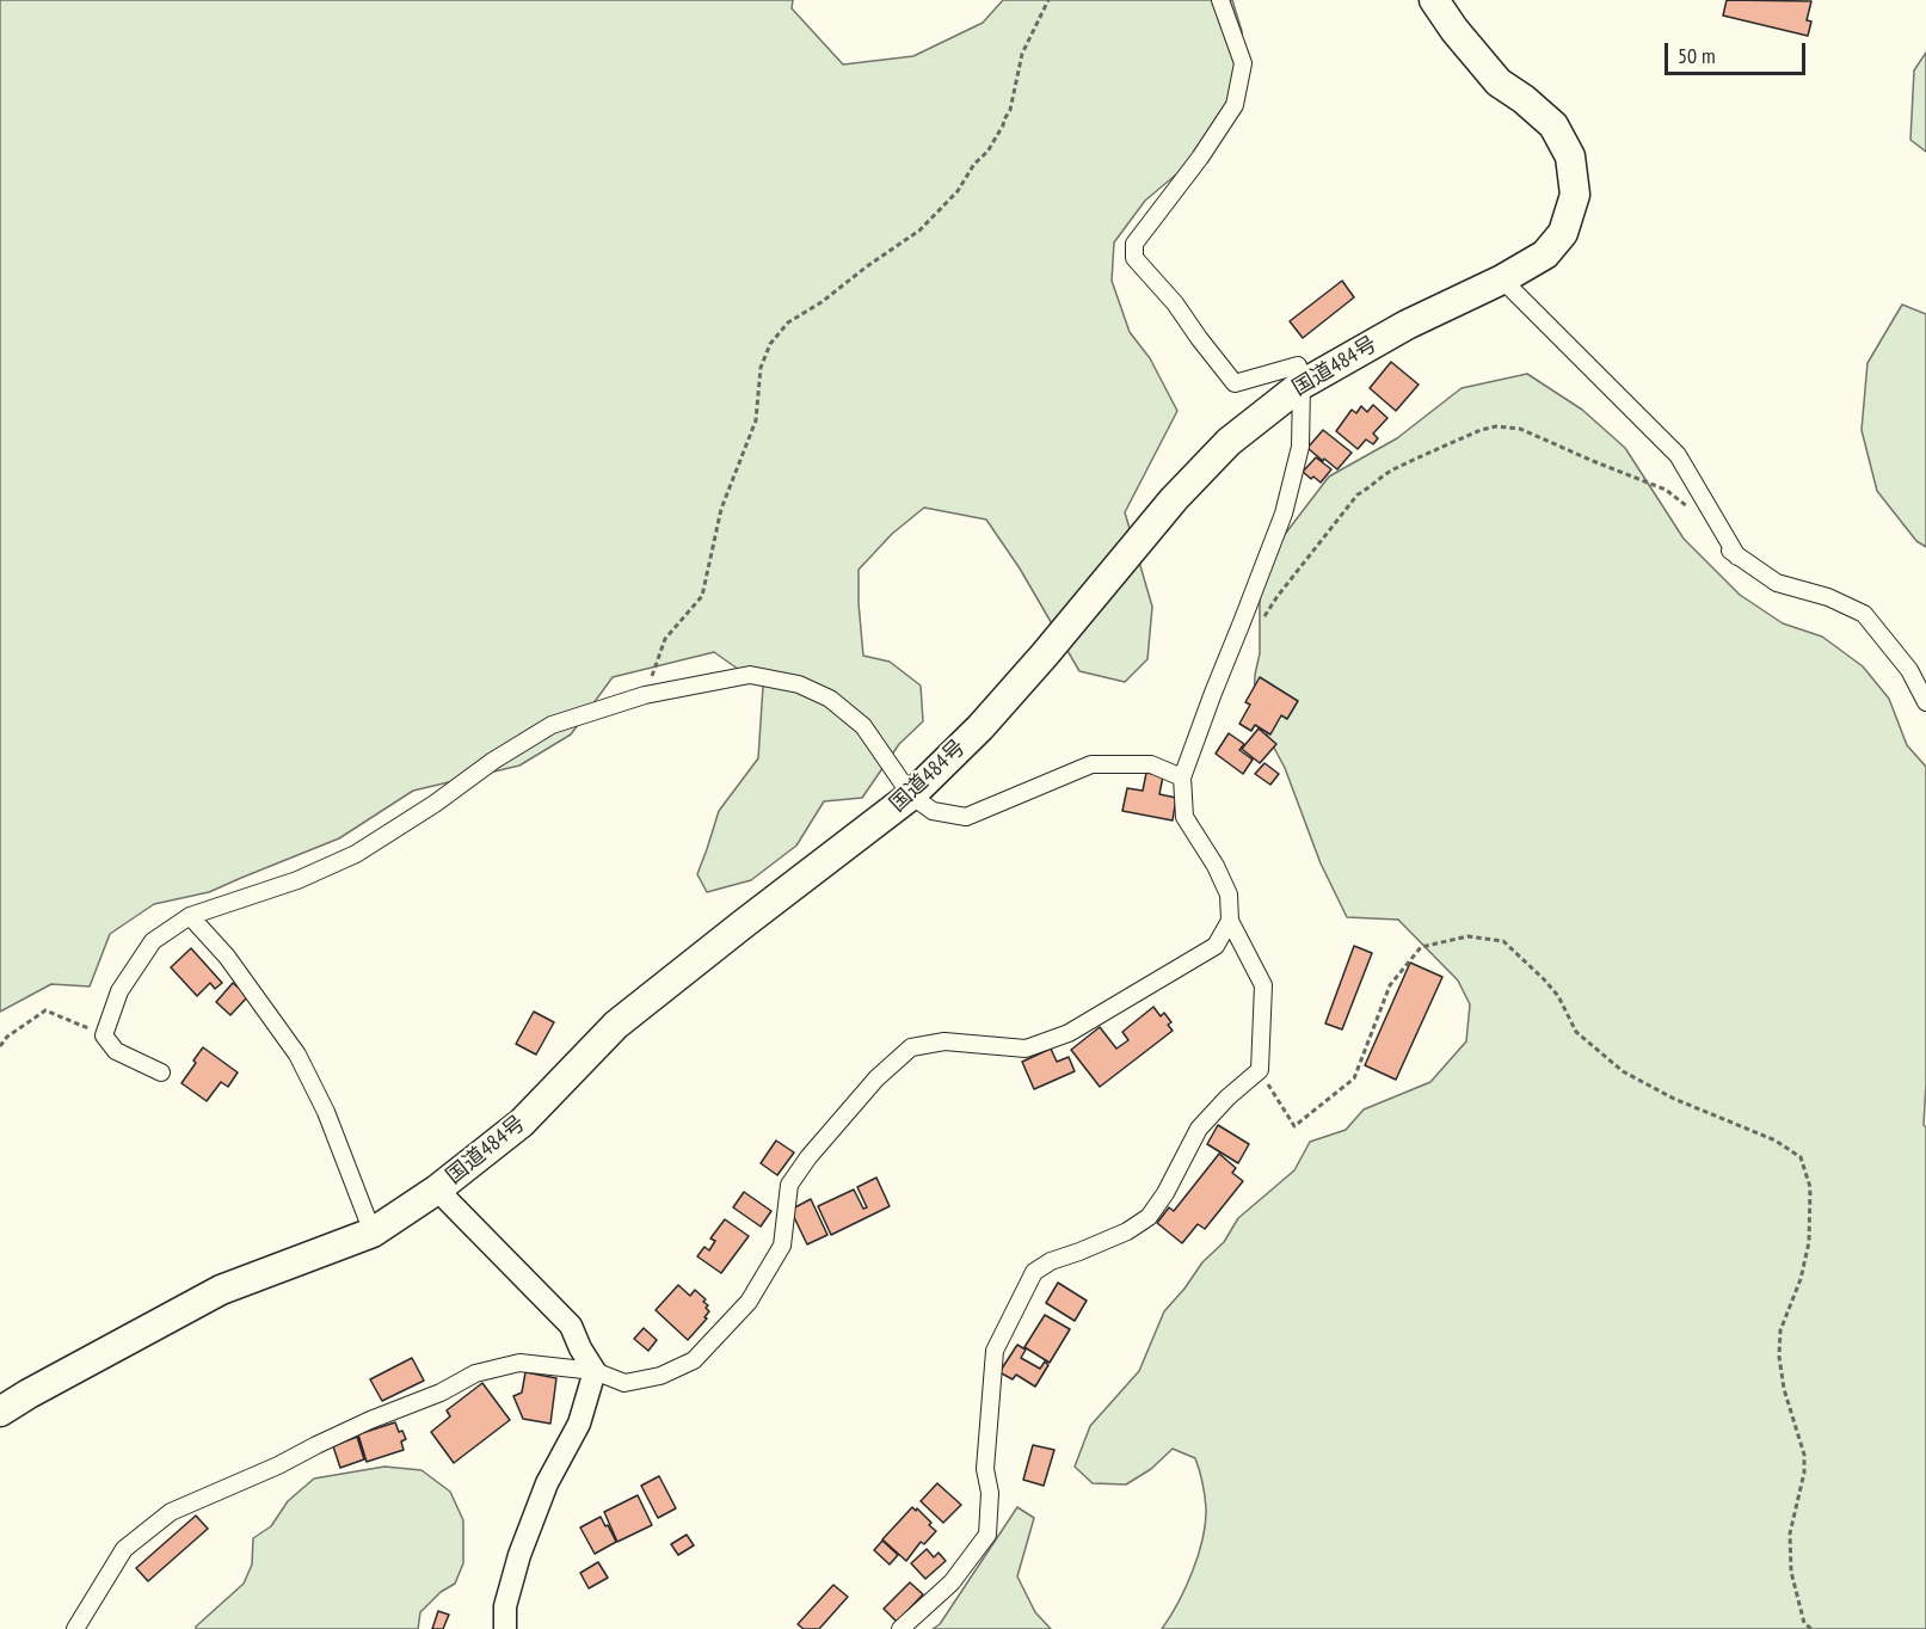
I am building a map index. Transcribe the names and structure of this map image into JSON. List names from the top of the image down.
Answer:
{
  "streets": {
    "highway": ["国道484号"]
  },
  "scale_bar": "50 m"
}
